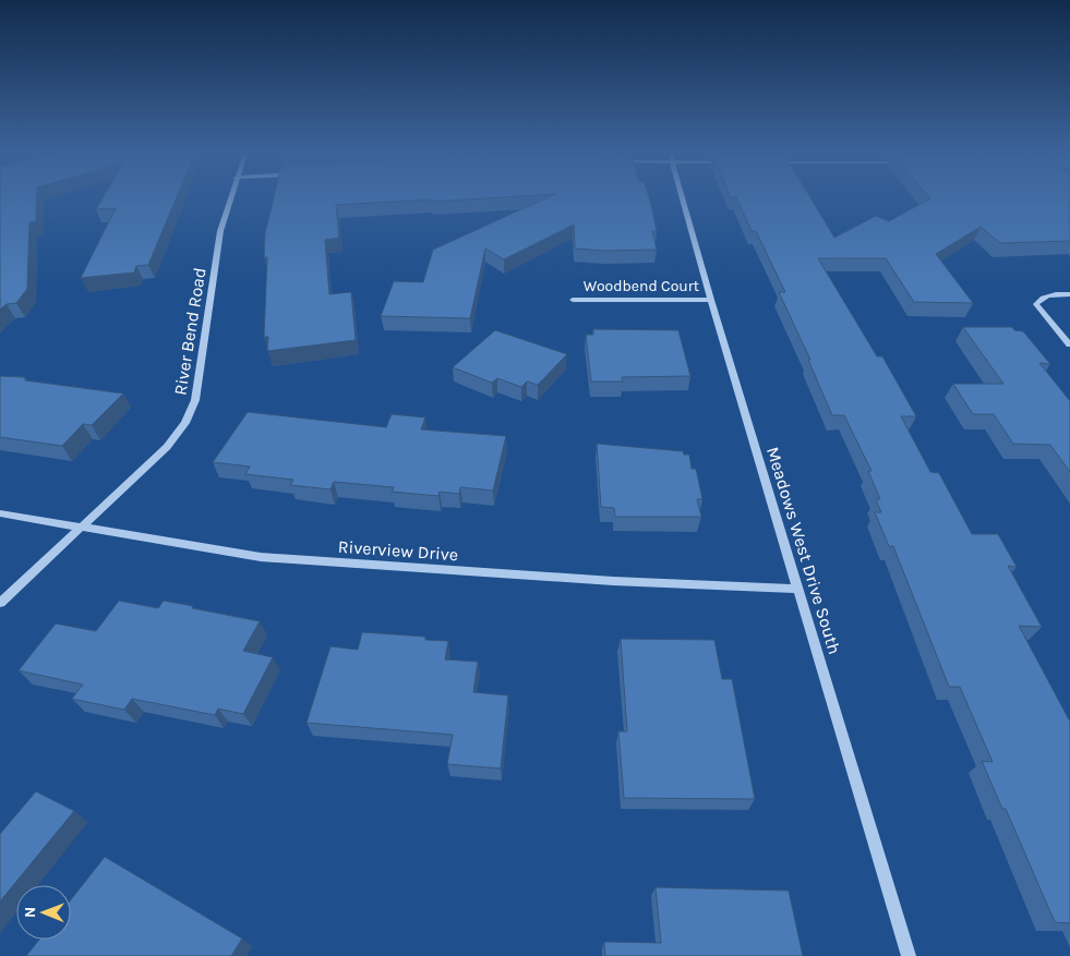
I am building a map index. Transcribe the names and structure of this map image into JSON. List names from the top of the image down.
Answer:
{
  "streets": {
    "street": [
      "Woodbend Court",
      "River Bend Road",
      "Riverview Drive",
      "Meadows West Drive South"
    ]
  },
  "crossings": [
    ["Woodbend Court", "Meadows West Drive South"],
    ["River Bend Road", "Riverview Drive"],
    ["Riverview Drive", "Meadows West Drive South"]
  ],
  "north": "left"
}
